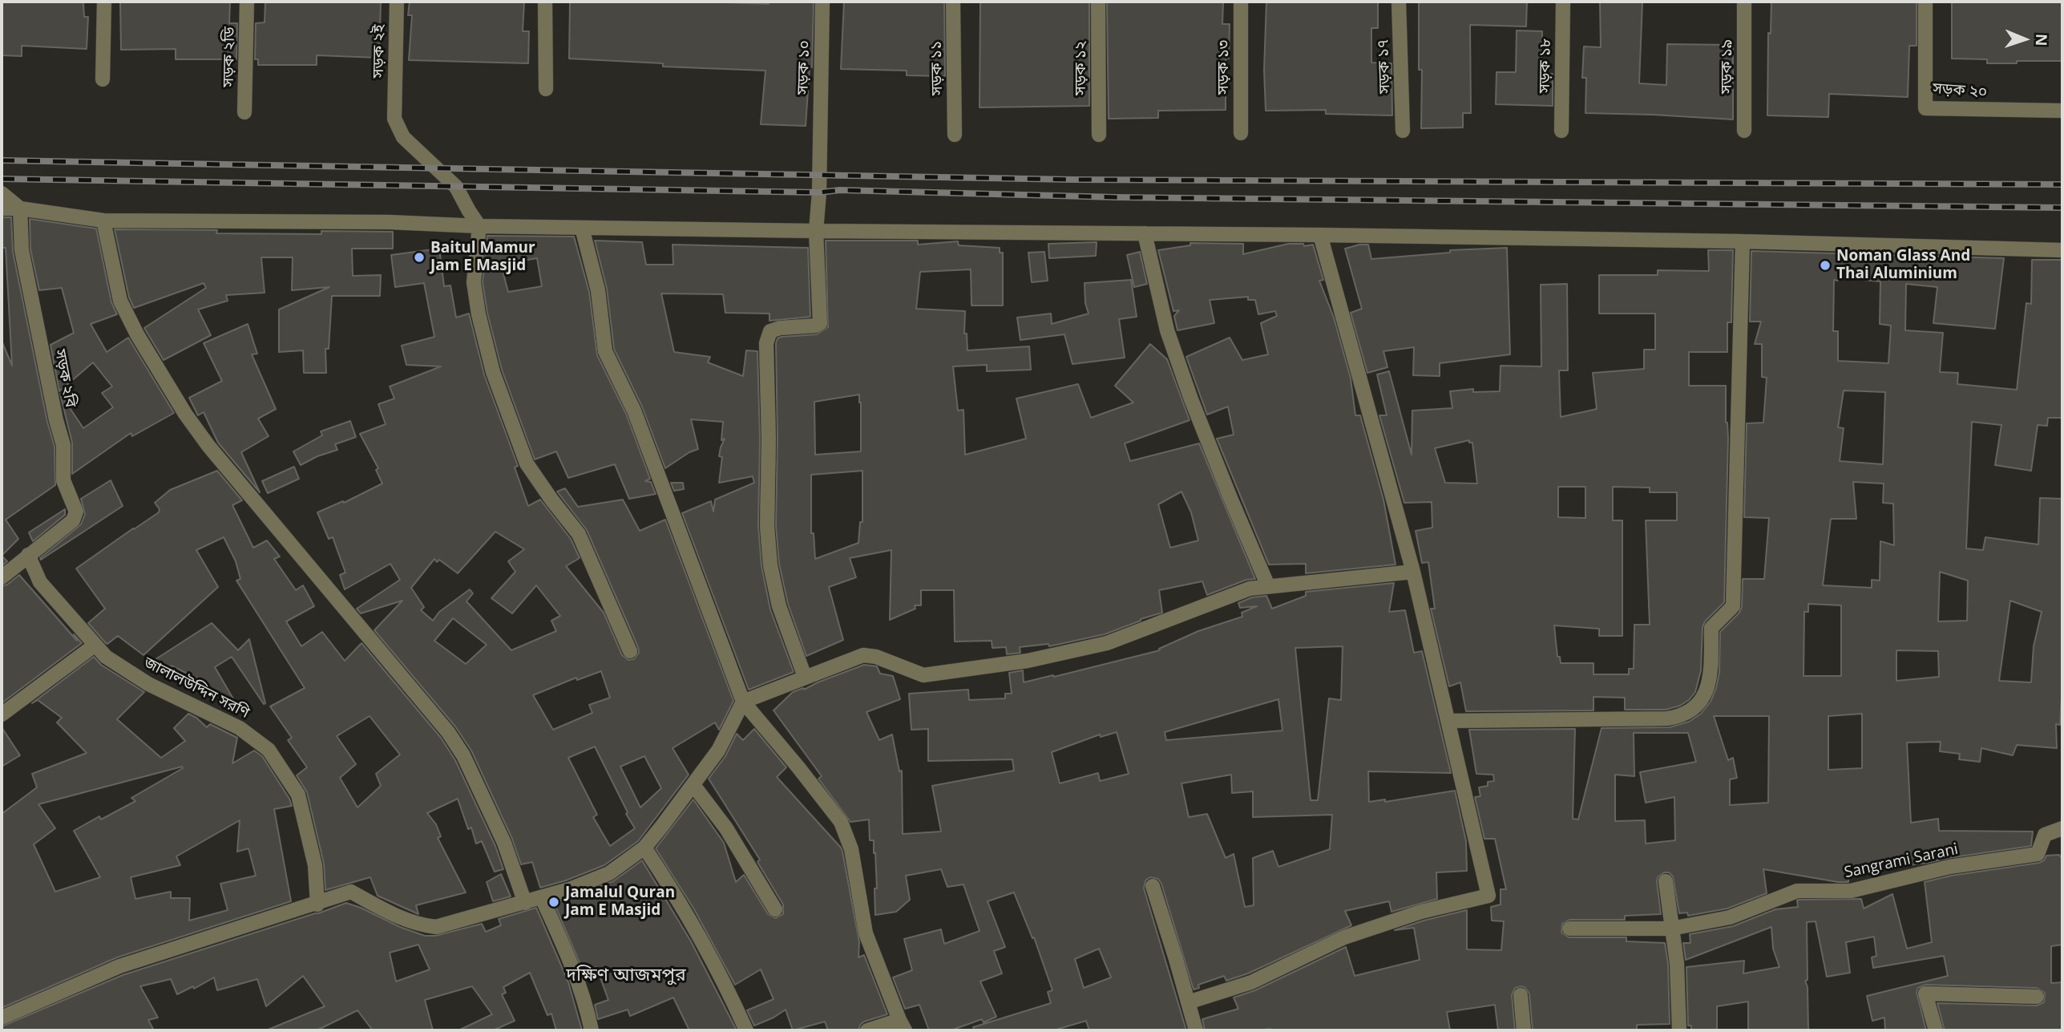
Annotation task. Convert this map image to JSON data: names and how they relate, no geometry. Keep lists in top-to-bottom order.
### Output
{
  "streets": {
    "street": [
      "সড়ক ২ই",
      "সড়ক ২ডি",
      "সড়ক ১৮",
      "সড়ক ১৭",
      "সড়ক ১৯",
      "সড়ক ১০",
      "সড়ক ১৩",
      "সড়ক ১১",
      "সড়ক ১২",
      "সড়ক ২০",
      "সড়ক ২বি",
      "জালালউদ্দিন সরণি",
      "Sangrami Sarani"
    ]
  },
  "crossings": [
    ["সড়ক ২বি", "জালালউদ্দিন সরণি"]
  ],
  "districts": ["দক্ষিণ আজমপুর"],
  "places": ["Baitul Mamur Jam E Masjid", "Noman Glass And Thai Aluminium", "Jamalul Quran Jam E Masjid"],
  "north": "right"
}
